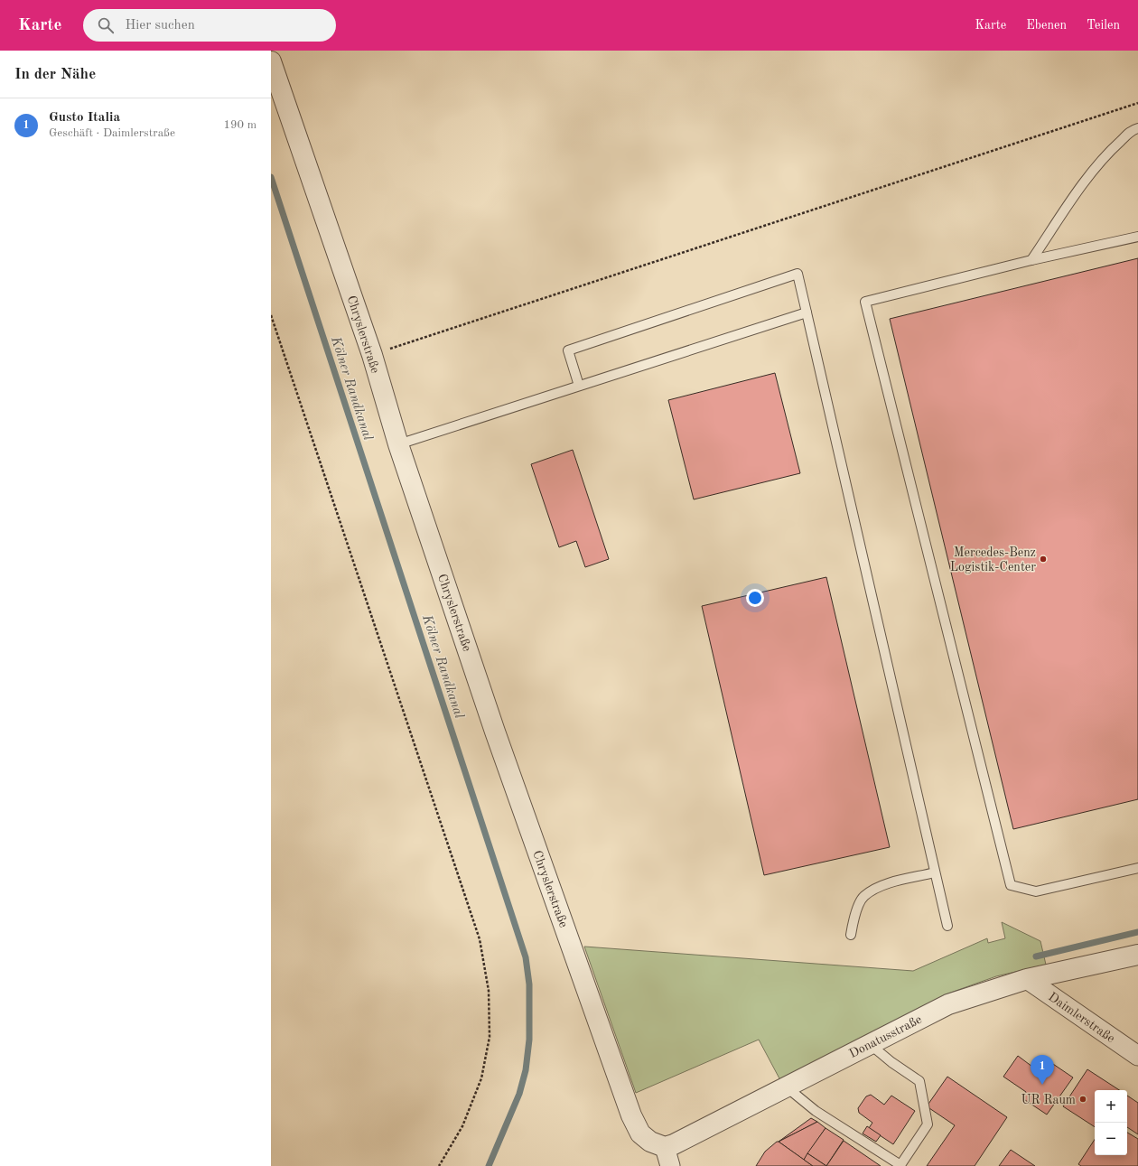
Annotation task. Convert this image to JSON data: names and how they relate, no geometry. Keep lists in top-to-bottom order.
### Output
{
  "streets": {
    "street": ["Chryslerstraße", "Daimlerstraße", "Donatusstraße"]
  },
  "crossings": [
    ["Chryslerstraße", "Donatusstraße"],
    ["Daimlerstraße", "Donatusstraße"]
  ],
  "water": ["Kölner Randkanal"],
  "places": ["Mercedes-Benz Logistik-Center", "UR Raum"],
  "page": {
    "header": "Karte",
    "search": "Hier suchen",
    "nav": ["Karte", "Ebenen", "Teilen"],
    "heading": "In der Nähe",
    "list": [
      {
        "mark": "1",
        "name": "Gusto Italia",
        "note": "Geschäft · Daimlerstraße",
        "value": "190 m"
      }
    ],
    "pins": "1",
    "map_buttons": ["+", "−"]
  }
}
